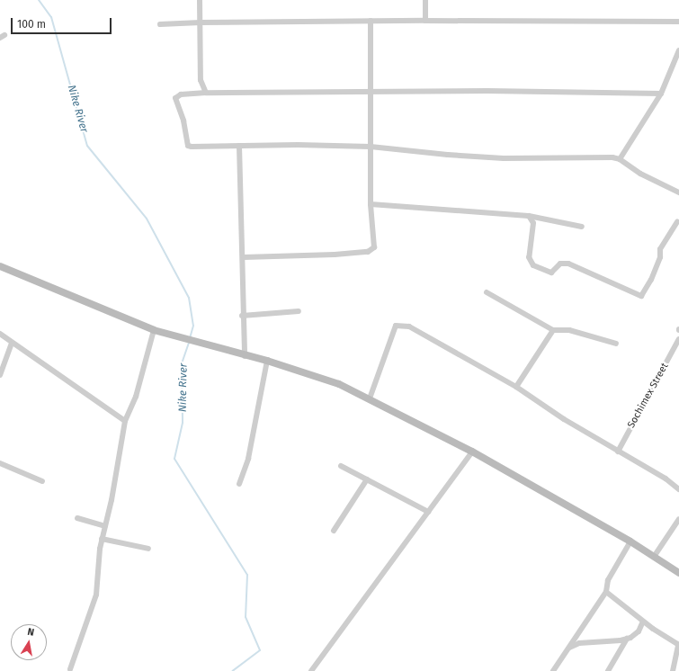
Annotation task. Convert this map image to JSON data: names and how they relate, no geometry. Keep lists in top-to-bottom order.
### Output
{
  "streets": {
    "street": ["Sochimex Street"]
  },
  "water": ["Nike River"],
  "scale_bar": "100 m",
  "north": "top"
}
